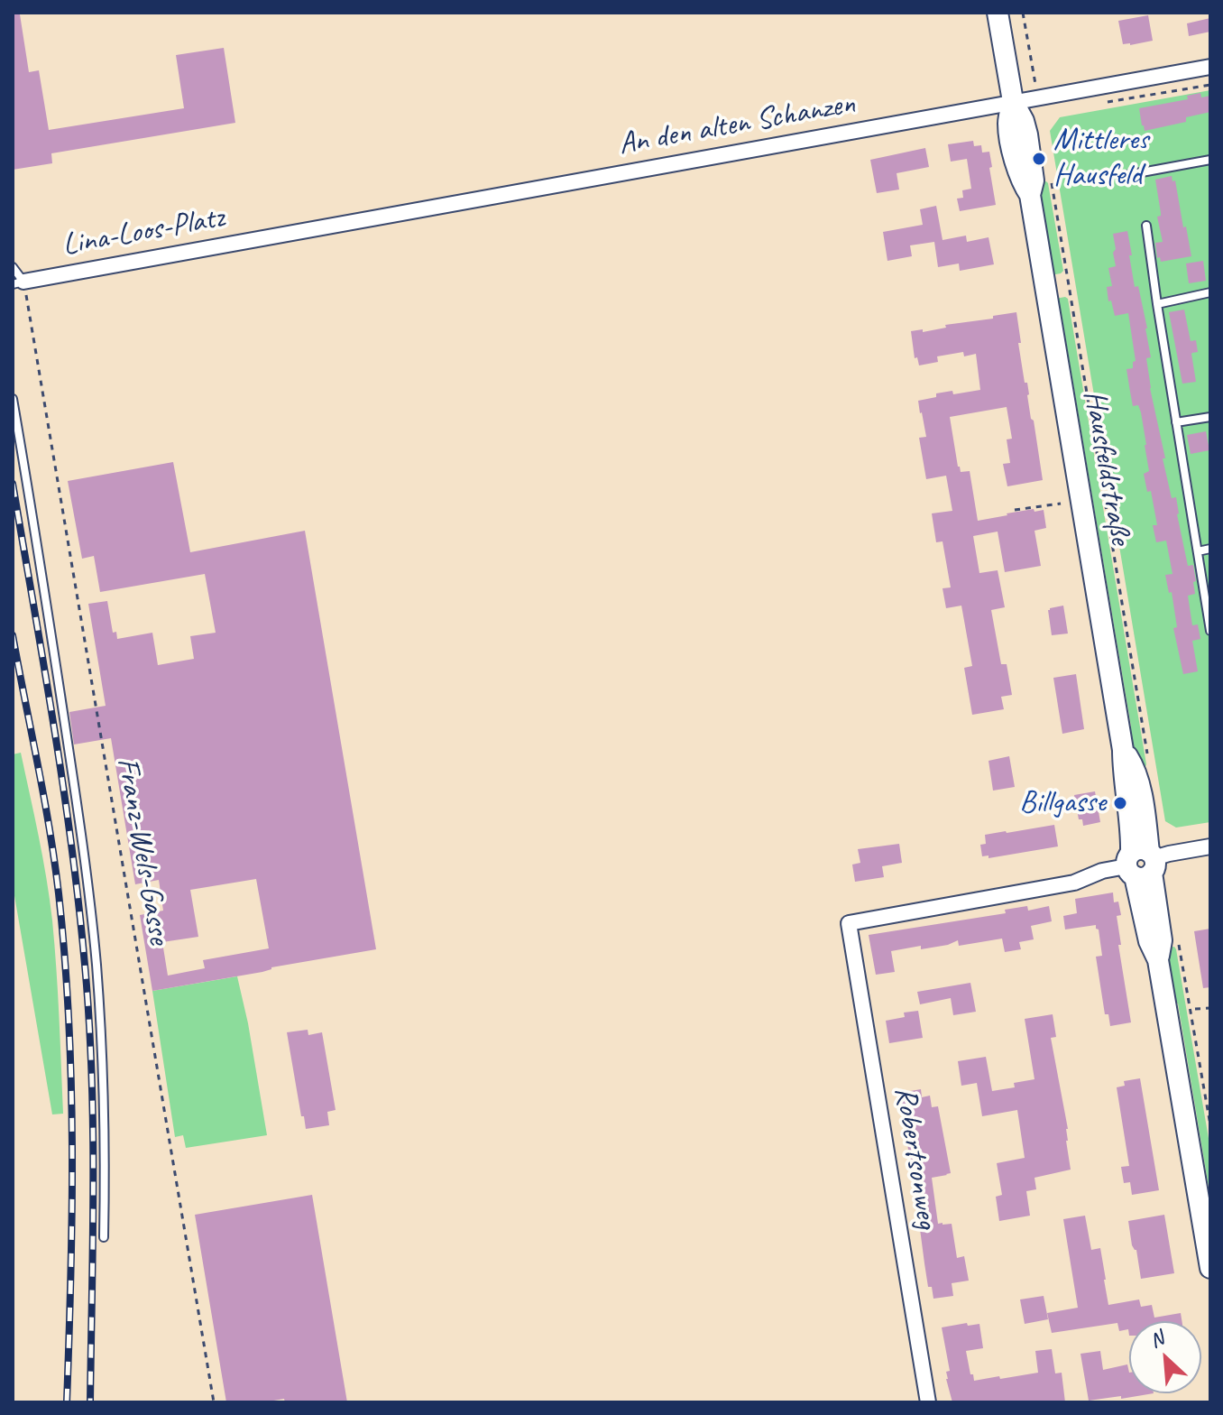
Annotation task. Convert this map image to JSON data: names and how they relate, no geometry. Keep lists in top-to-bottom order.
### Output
{
  "streets": {
    "street": [
      "An den alten Schanzen",
      "Lina-Loos-Platz",
      "Hausfeldstraße",
      "Robertsonweg"
    ],
    "path": ["Franz-Wels-Gasse"]
  },
  "crossings": [
    ["An den alten Schanzen", "Lina-Loos-Platz"],
    ["An den alten Schanzen", "Hausfeldstraße"],
    ["Hausfeldstraße", "Robertsonweg"]
  ],
  "places": ["Mittleres Hausfeld", "Billgasse"],
  "north": "top left"
}
